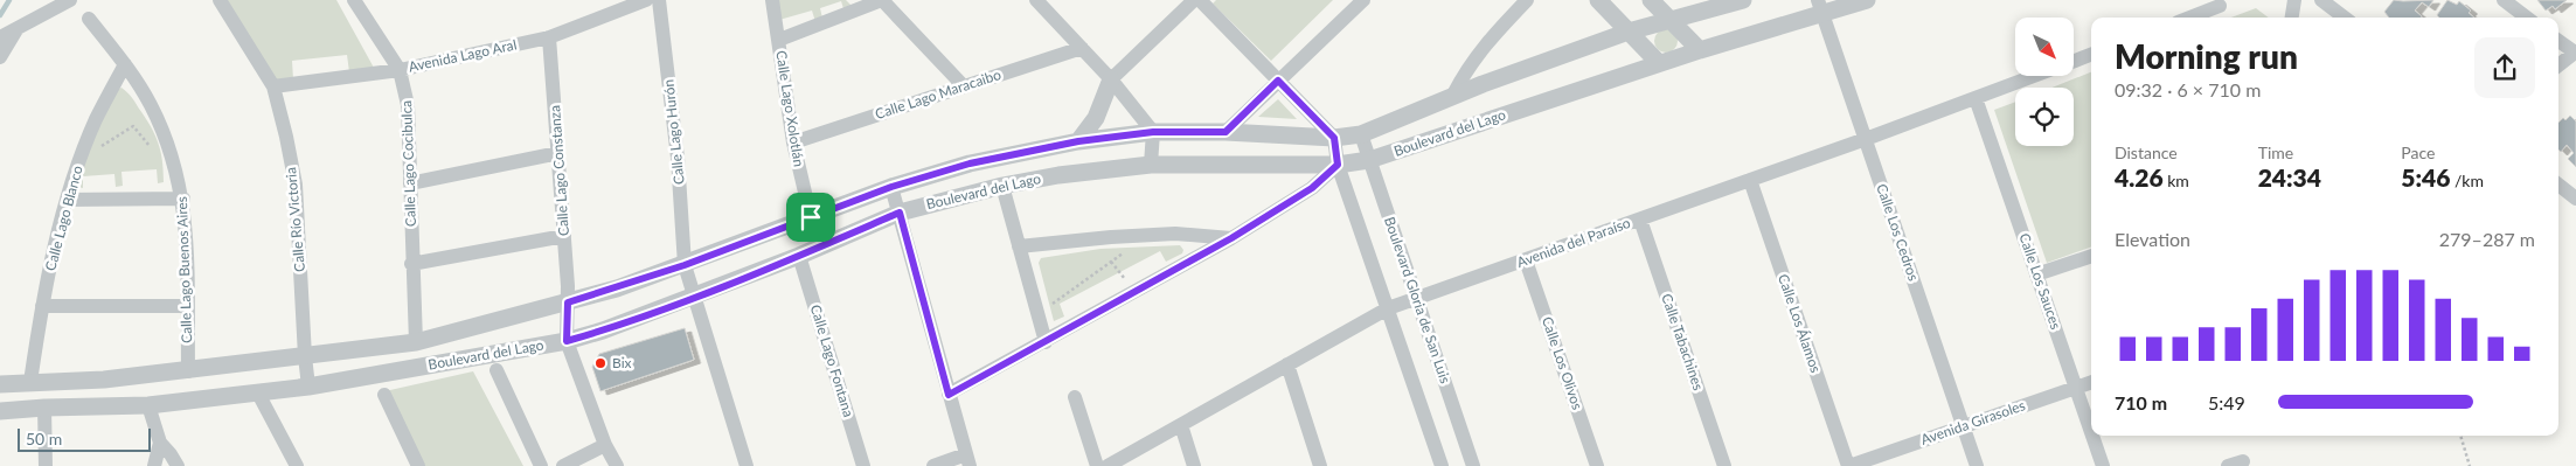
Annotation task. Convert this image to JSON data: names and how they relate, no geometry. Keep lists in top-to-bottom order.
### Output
{
  "streets": {
    "street": [
      "Avenida Lago Aral",
      "Calle Lago Maracaibo",
      "Calle Lago Xolotlán",
      "Calle Lago Hurón",
      "Boulevard del Lago",
      "Calle Lago Cocibulca",
      "Calle Lago Constanza",
      "Calle Lago Blanco",
      "Calle Río Victoria",
      "Calle Los Cedros",
      "Avenida del Paraíso",
      "Calle Lago Buenos Aires",
      "Calle Los Sauces",
      "Boulevard Gloria de San Luis",
      "Calle Los Álamos",
      "Calle Tabachines",
      "Calle Lago Fontana",
      "Calle Los Olivos",
      "Avenida Girasoles"
    ]
  },
  "crossings": [
    ["Avenida Lago Aral", "Calle Lago Cocibulca"],
    ["Avenida Lago Aral", "Calle Lago Constanza"],
    ["Avenida Lago Aral", "Calle Río Victoria"],
    ["Calle Lago Maracaibo", "Calle Lago Xolotlán"],
    ["Calle Lago Xolotlán", "Boulevard del Lago"],
    ["Calle Lago Hurón", "Boulevard del Lago"],
    ["Boulevard del Lago", "Calle Lago Cocibulca"],
    ["Boulevard del Lago", "Calle Lago Constanza"],
    ["Boulevard del Lago", "Calle Lago Blanco"],
    ["Boulevard del Lago", "Calle Río Victoria"],
    ["Boulevard del Lago", "Calle Los Cedros"],
    ["Boulevard del Lago", "Calle Lago Buenos Aires"],
    ["Boulevard del Lago", "Boulevard Gloria de San Luis"],
    ["Boulevard del Lago", "Calle Lago Fontana"],
    ["Calle Lago Blanco", "Calle Lago Buenos Aires"],
    ["Calle Los Cedros", "Avenida del Paraíso"],
    ["Calle Los Cedros", "Avenida Girasoles"],
    ["Avenida del Paraíso", "Calle Los Sauces"],
    ["Avenida del Paraíso", "Boulevard Gloria de San Luis"],
    ["Avenida del Paraíso", "Calle Los Álamos"],
    ["Avenida del Paraíso", "Calle Tabachines"],
    ["Avenida del Paraíso", "Calle Los Olivos"],
    ["Calle Los Sauces", "Avenida Girasoles"],
    ["Calle Los Álamos", "Avenida Girasoles"]
  ],
  "places": ["Bix"],
  "scale_bar": "50 m",
  "north": "bottom right",
  "page": {
    "heading": ["Morning run", "09:32 · 6 × 710 m"],
    "stats": [
      ["Distance", "4.26 km"],
      ["Time", "24:34"],
      ["Pace", "5:46 /km"]
    ],
    "chart": ["Elevation", "279–287 m"],
    "list": [
      {
        "name": "710 m",
        "note": "5:49"
      }
    ],
    "scale": "50 m"
  }
}
